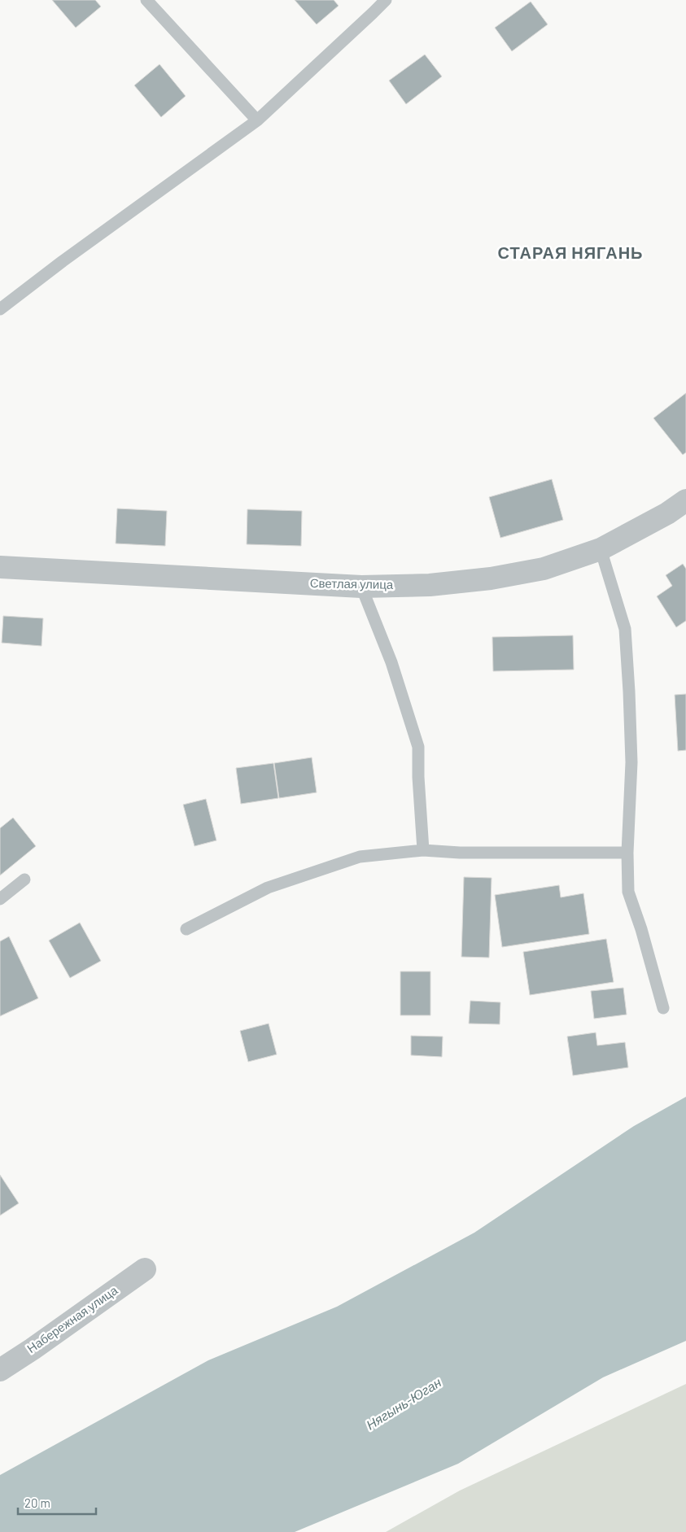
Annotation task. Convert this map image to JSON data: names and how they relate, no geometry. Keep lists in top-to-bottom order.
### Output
{
  "streets": {
    "street": ["Светлая улица", "Набережная улица"]
  },
  "districts": ["СТАРАЯ НЯГАНЬ"],
  "water": ["Нягынь-Юган"],
  "scale_bar": "20 m"
}
